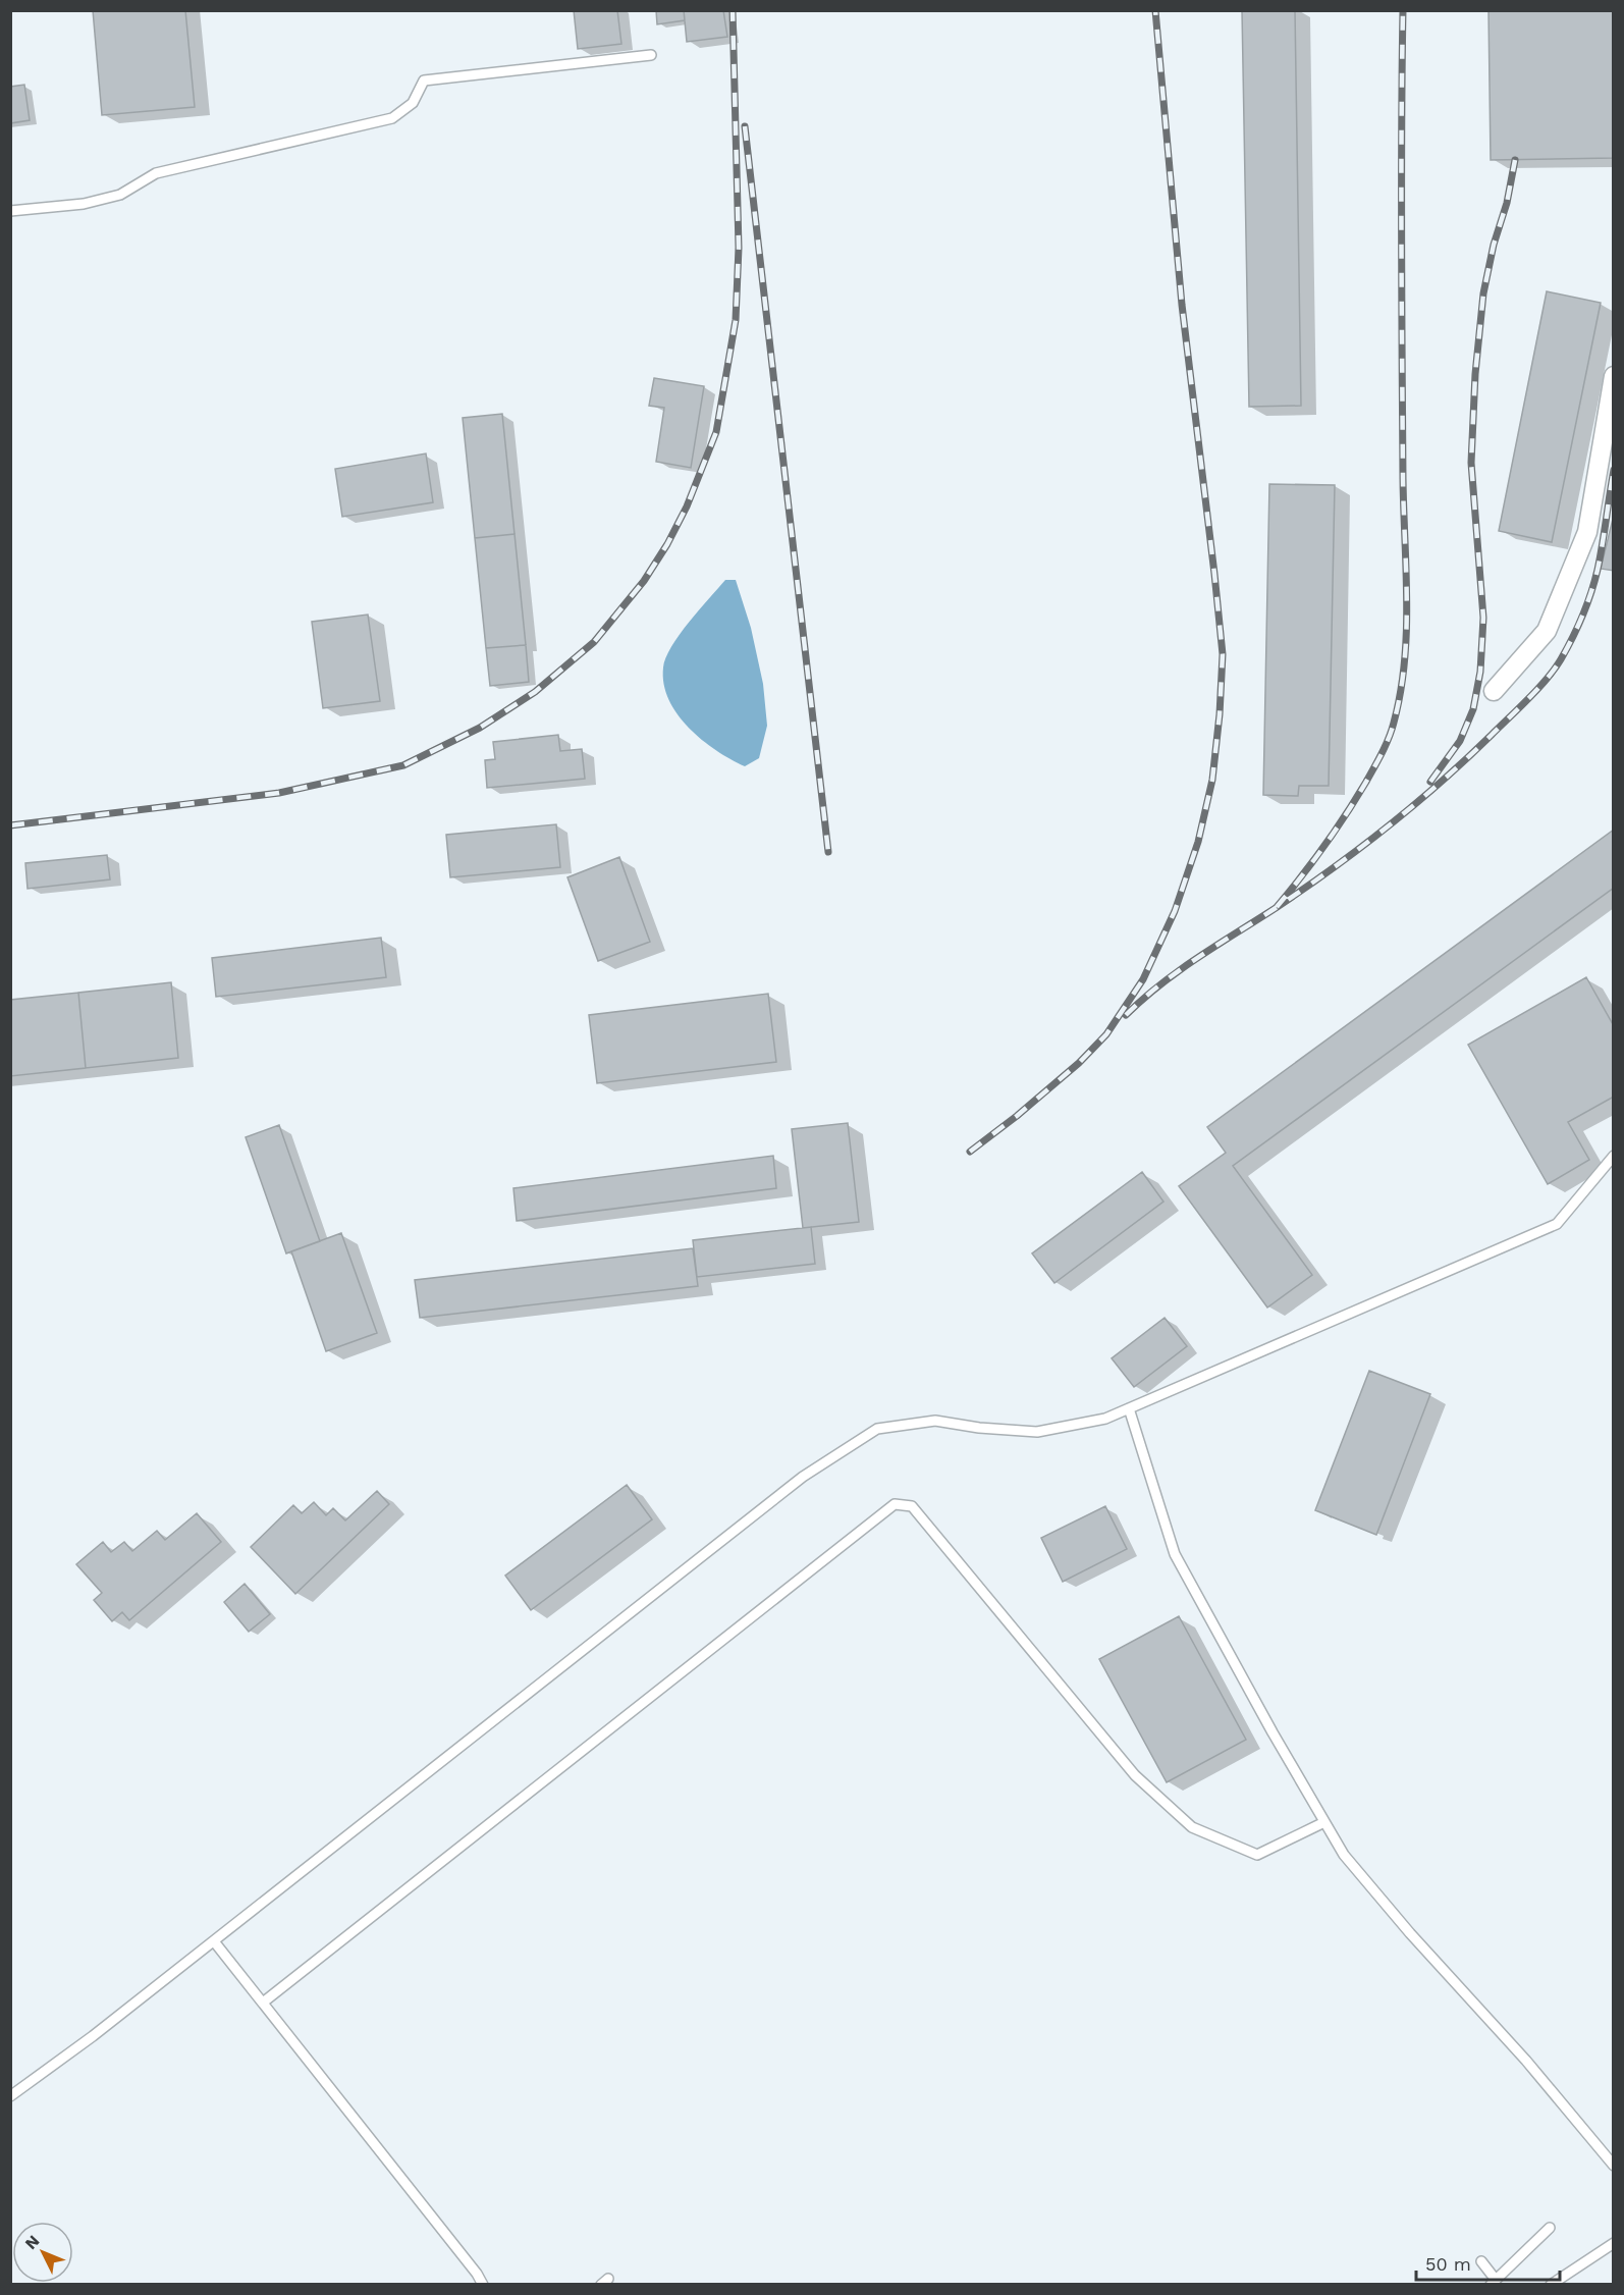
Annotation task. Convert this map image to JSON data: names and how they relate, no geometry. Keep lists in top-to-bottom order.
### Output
{
  "scale_bar": "50 m",
  "north": "top left"
}
